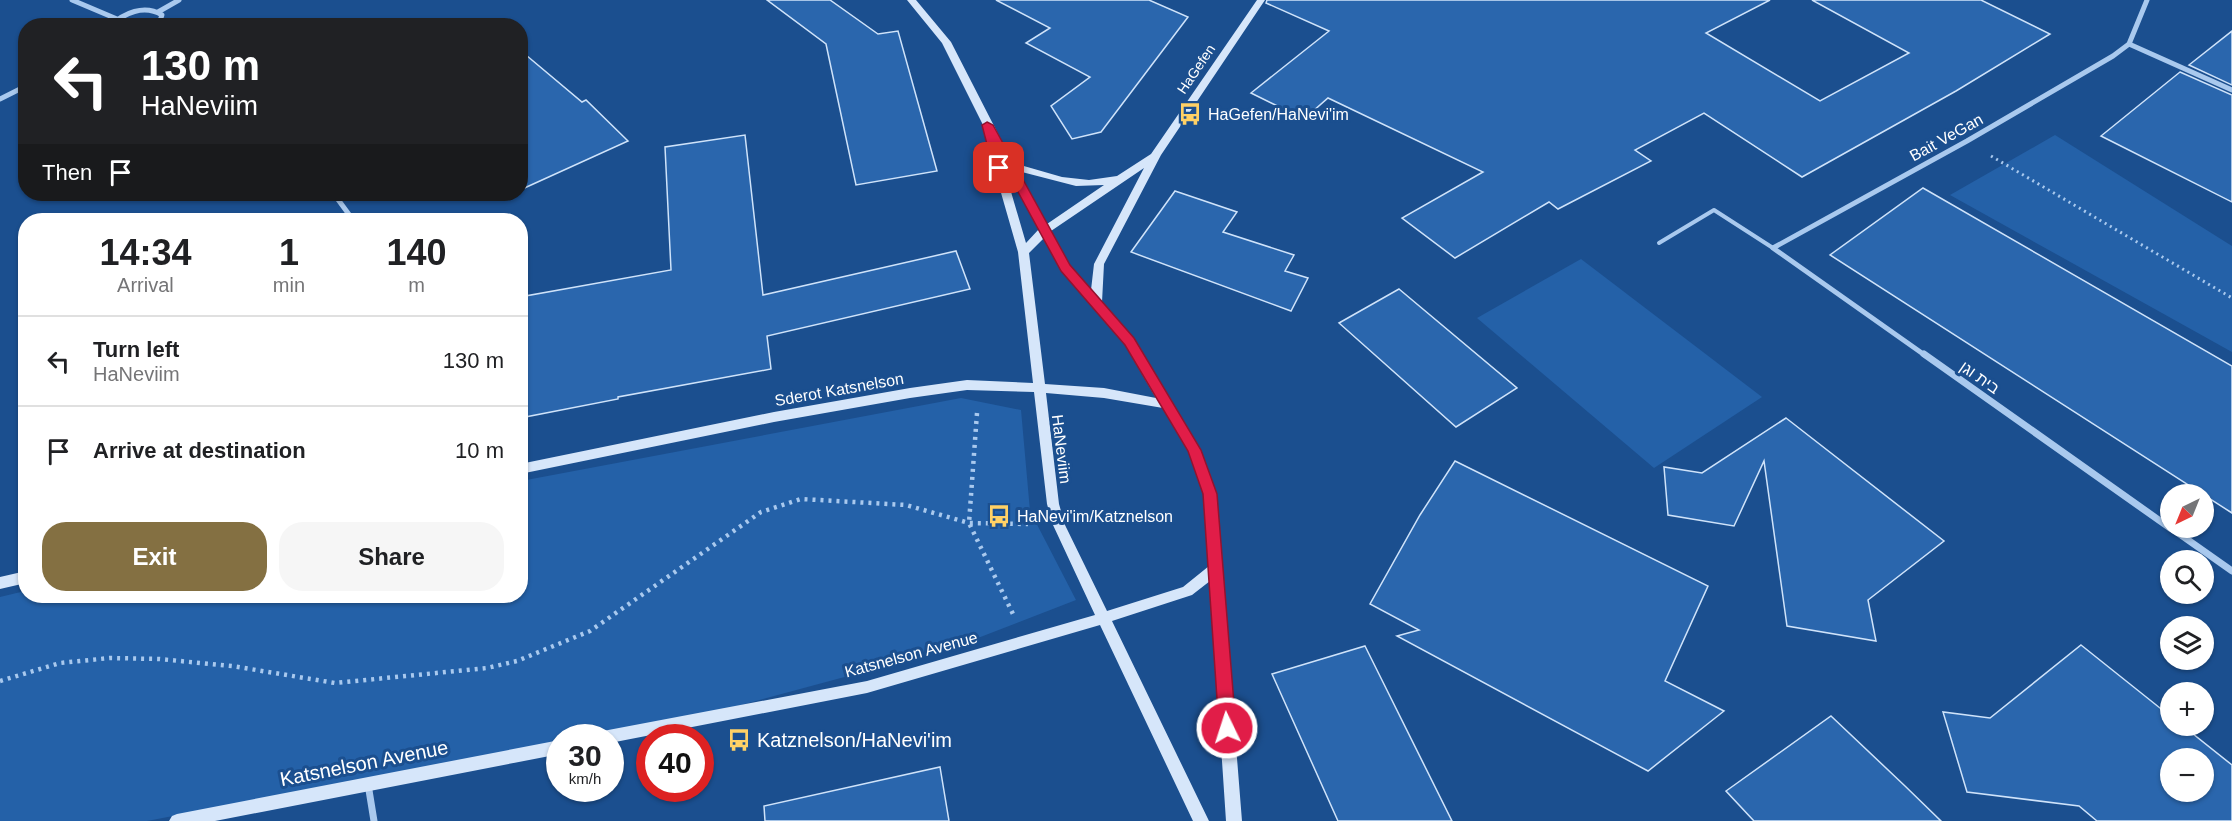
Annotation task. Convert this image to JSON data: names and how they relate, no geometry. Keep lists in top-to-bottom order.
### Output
{
  "streets": {
    "street": [
      "HaGefen",
      "Bait VeGan",
      "בית וגן",
      "Sderot Katsnelson",
      "HaNeviim",
      "Katsnelson Avenue"
    ]
  },
  "crossings": [
    ["HaGefen", "HaNeviim"],
    ["Bait VeGan", "בית וגן"],
    ["Sderot Katsnelson", "HaNeviim"],
    ["HaNeviim", "Katsnelson Avenue"]
  ],
  "places": {
    "bus stop": ["HaGefen/HaNevi'im", "HaNevi'im/Katznelson", "Katznelson/HaNevi'im"]
  },
  "north": "bottom left",
  "page": {
    "turn": ["130 m", "HaNeviim"],
    "then": "Then",
    "eta": [
      "14:34",
      "Arrival",
      "1",
      "min",
      "140",
      "m"
    ],
    "list": [
      {
        "name": "Turn left",
        "note": "HaNeviim",
        "value": "130 m"
      },
      {
        "name": "Arrive at destination",
        "value": "10 m"
      }
    ],
    "map_buttons": ["+", "−"],
    "buttons": ["Exit", "Share"],
    "speed": "30 km/h",
    "limit": "40"
  }
}
